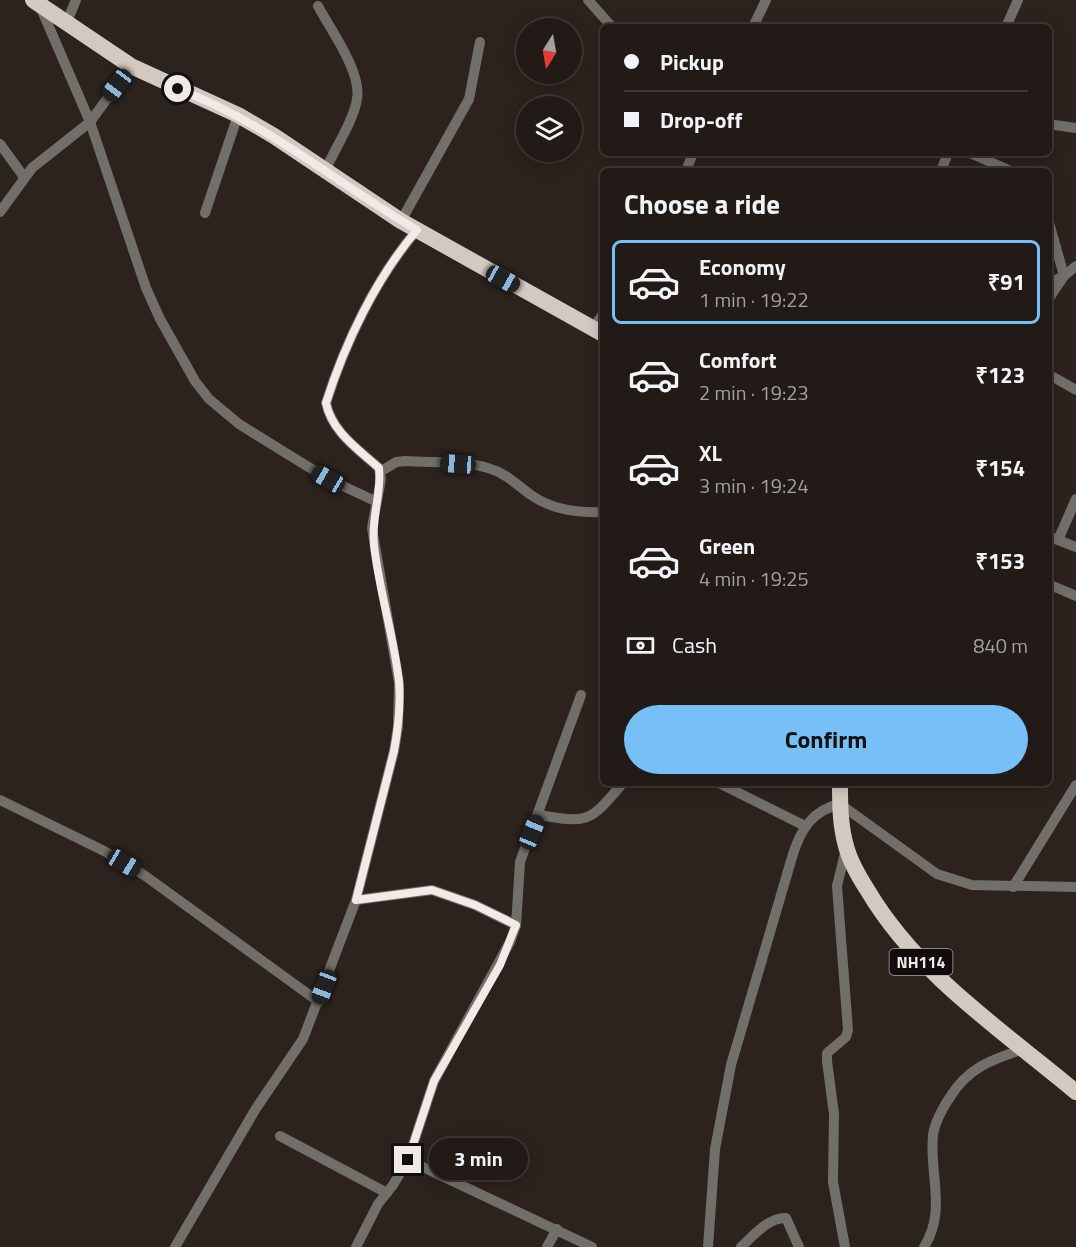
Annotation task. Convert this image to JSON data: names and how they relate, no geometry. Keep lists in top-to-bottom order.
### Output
{
  "streets": {
    "highway": ["NH114"]
  },
  "north": "bottom",
  "page": {
    "banner": ["Pickup", "Drop-off"],
    "heading": "Choose a ride",
    "list": [
      {
        "name": "Economy",
        "note": "1 min · 19:22",
        "value": "₹91"
      },
      {
        "name": "Comfort",
        "note": "2 min · 19:23",
        "value": "₹123"
      },
      {
        "name": "XL",
        "note": "3 min · 19:24",
        "value": "₹154"
      },
      {
        "name": "Green",
        "note": "4 min · 19:25",
        "value": "₹153"
      }
    ],
    "pay": ["Cash", "840 m"],
    "buttons": "Confirm",
    "bubble": "3 min"
  }
}
